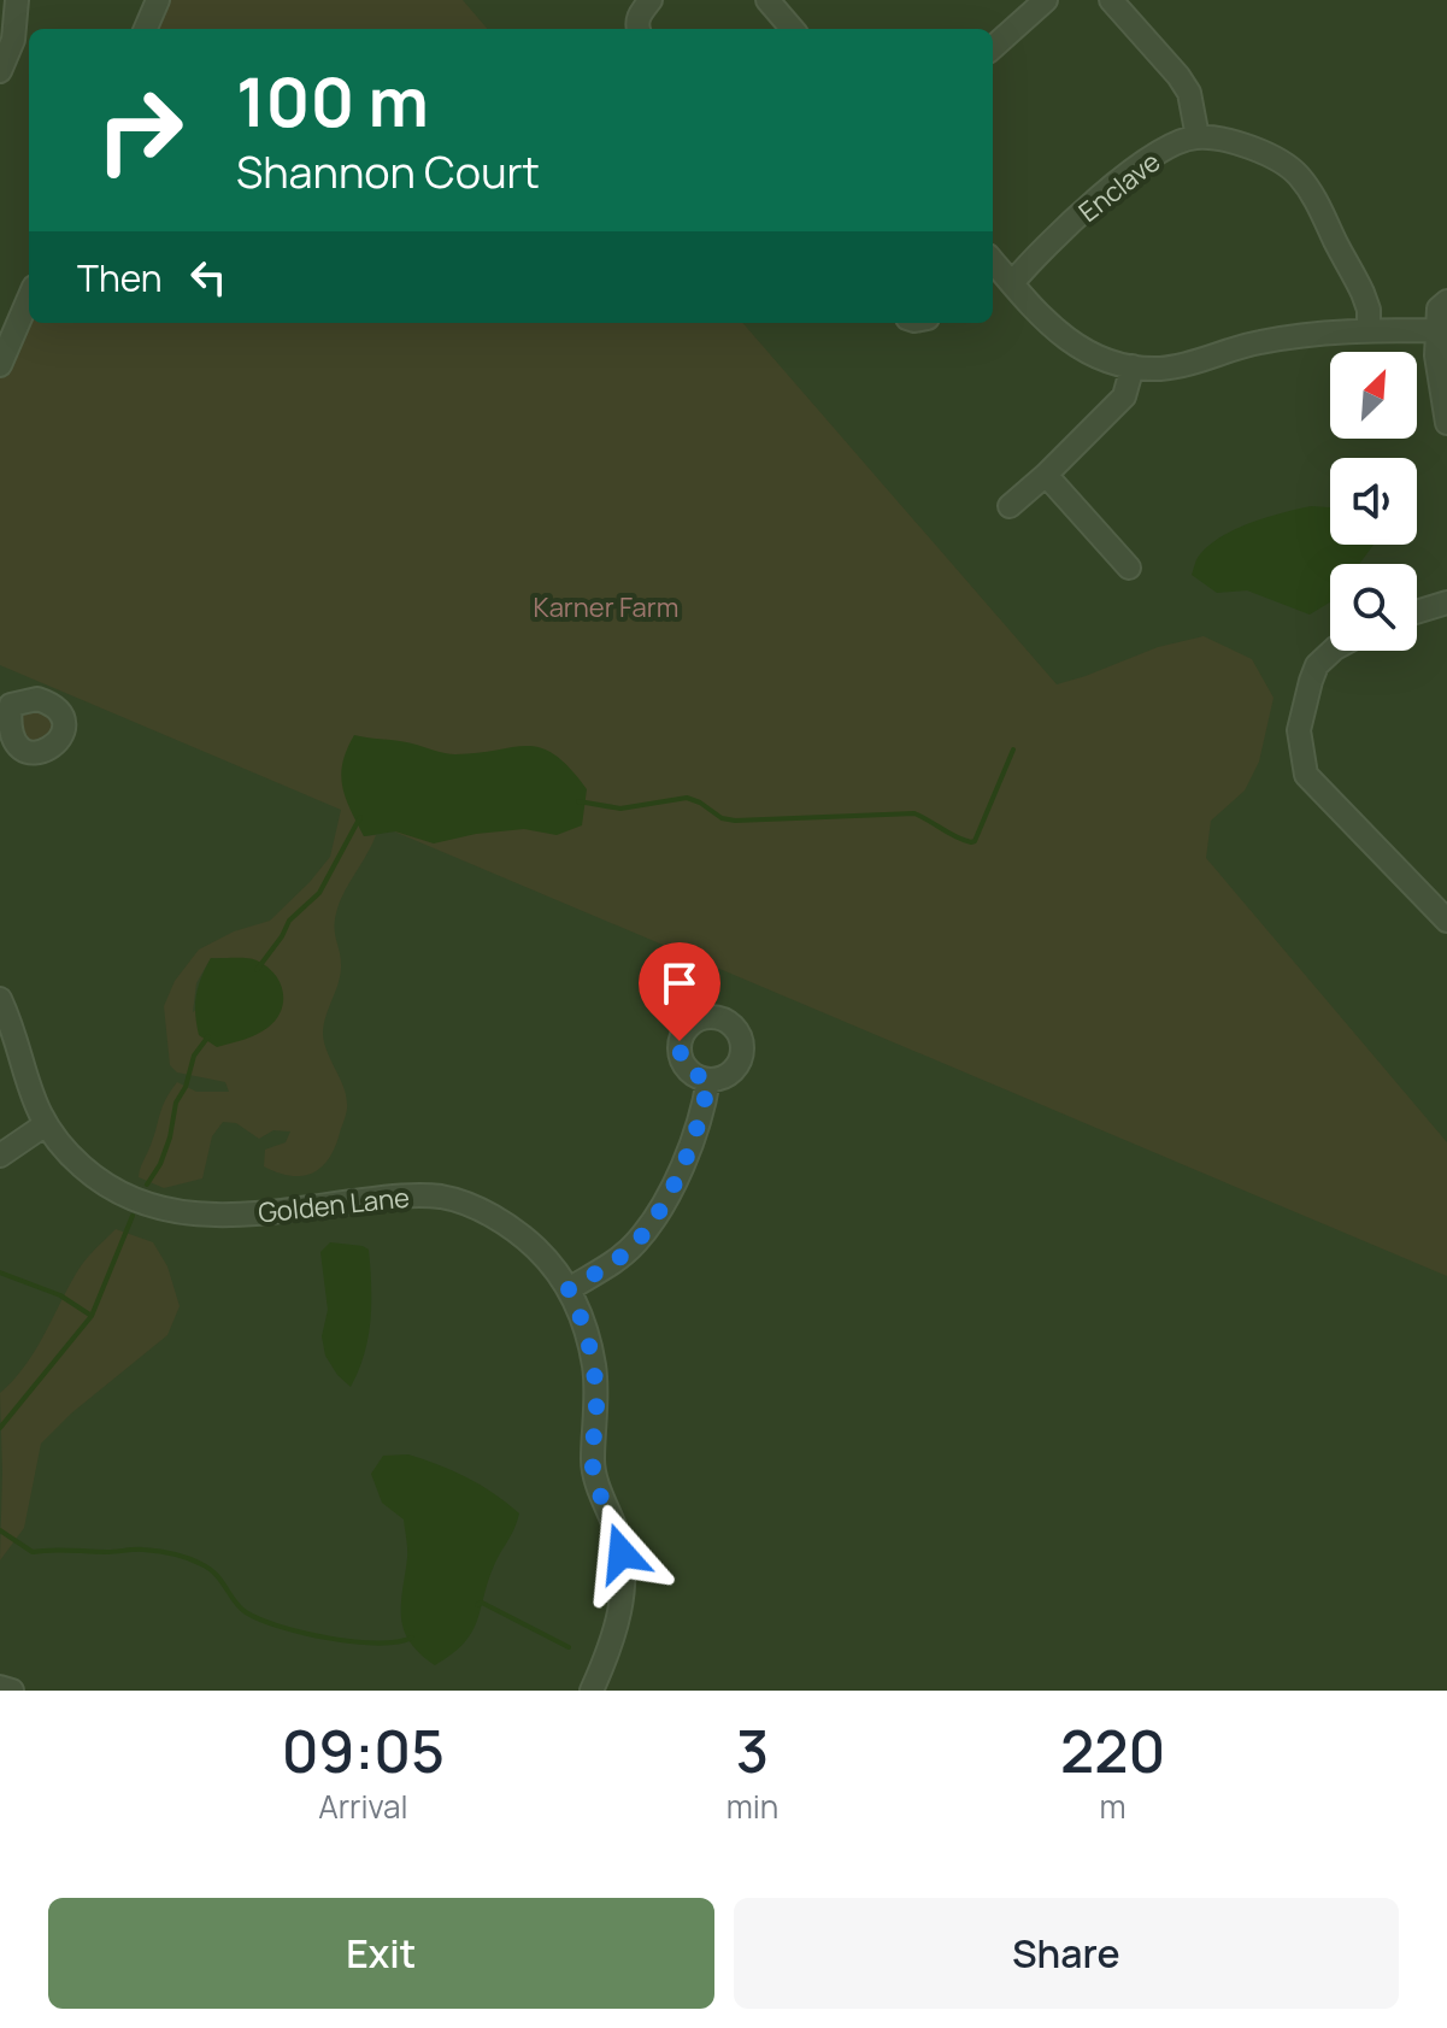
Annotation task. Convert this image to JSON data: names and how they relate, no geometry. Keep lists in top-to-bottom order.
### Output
{
  "streets": {
    "street": ["Enclave", "Golden Lane"]
  },
  "parks": ["Karner Farm"],
  "north": "top right",
  "page": {
    "turn": ["100 m", "Shannon Court"],
    "then": "Then",
    "eta": [
      "09:05",
      "Arrival",
      "3",
      "min",
      "220",
      "m"
    ],
    "buttons": ["Exit", "Share"]
  }
}
